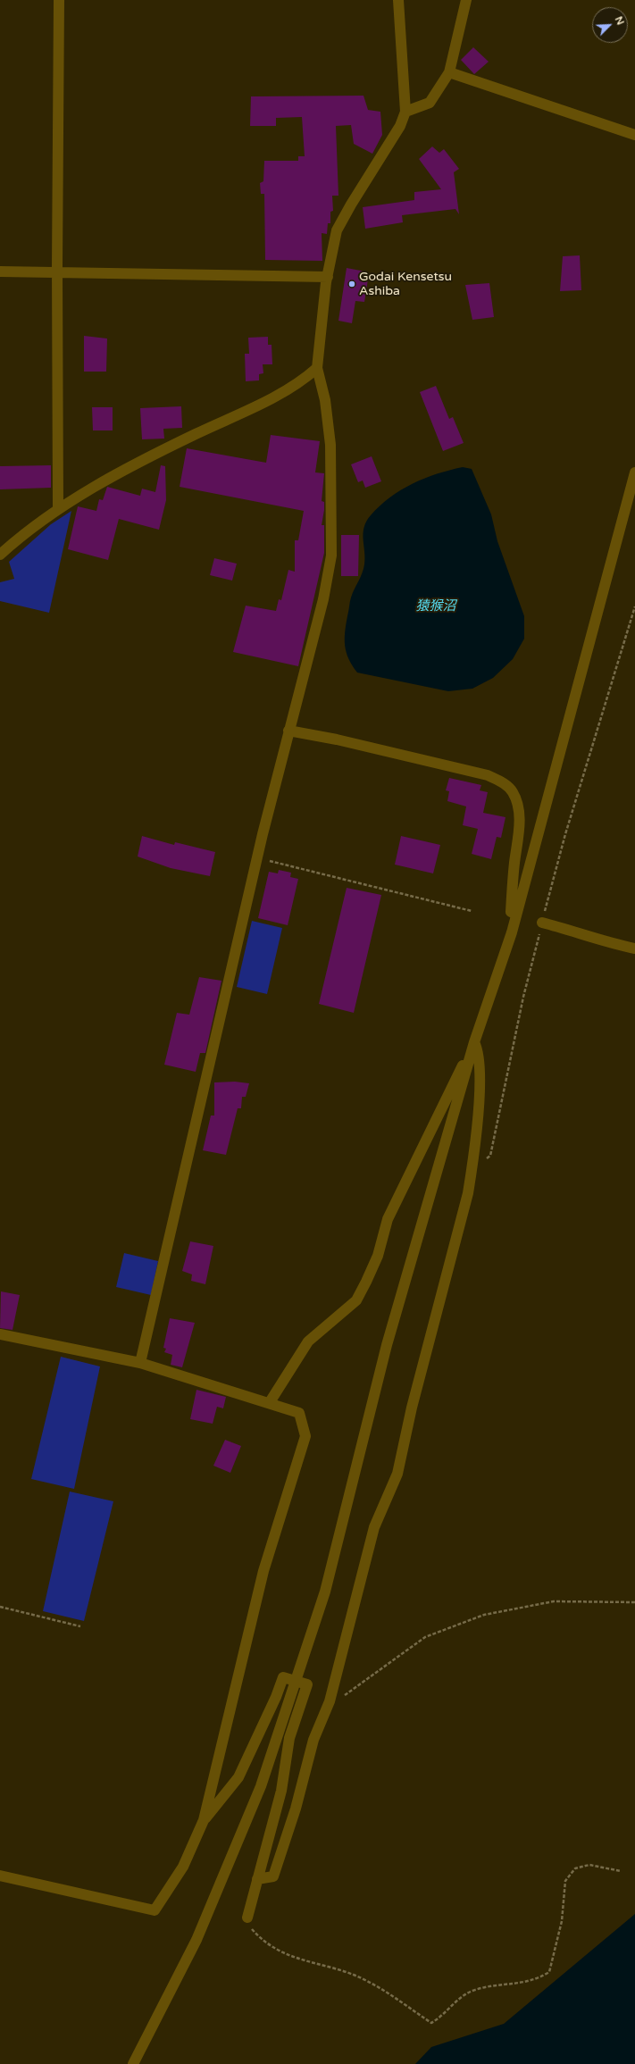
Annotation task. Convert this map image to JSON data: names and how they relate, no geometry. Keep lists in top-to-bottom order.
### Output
{
  "water": ["猿猴沼"],
  "places": ["Godai Kensetsu Ashiba"],
  "north": "top right"
}
